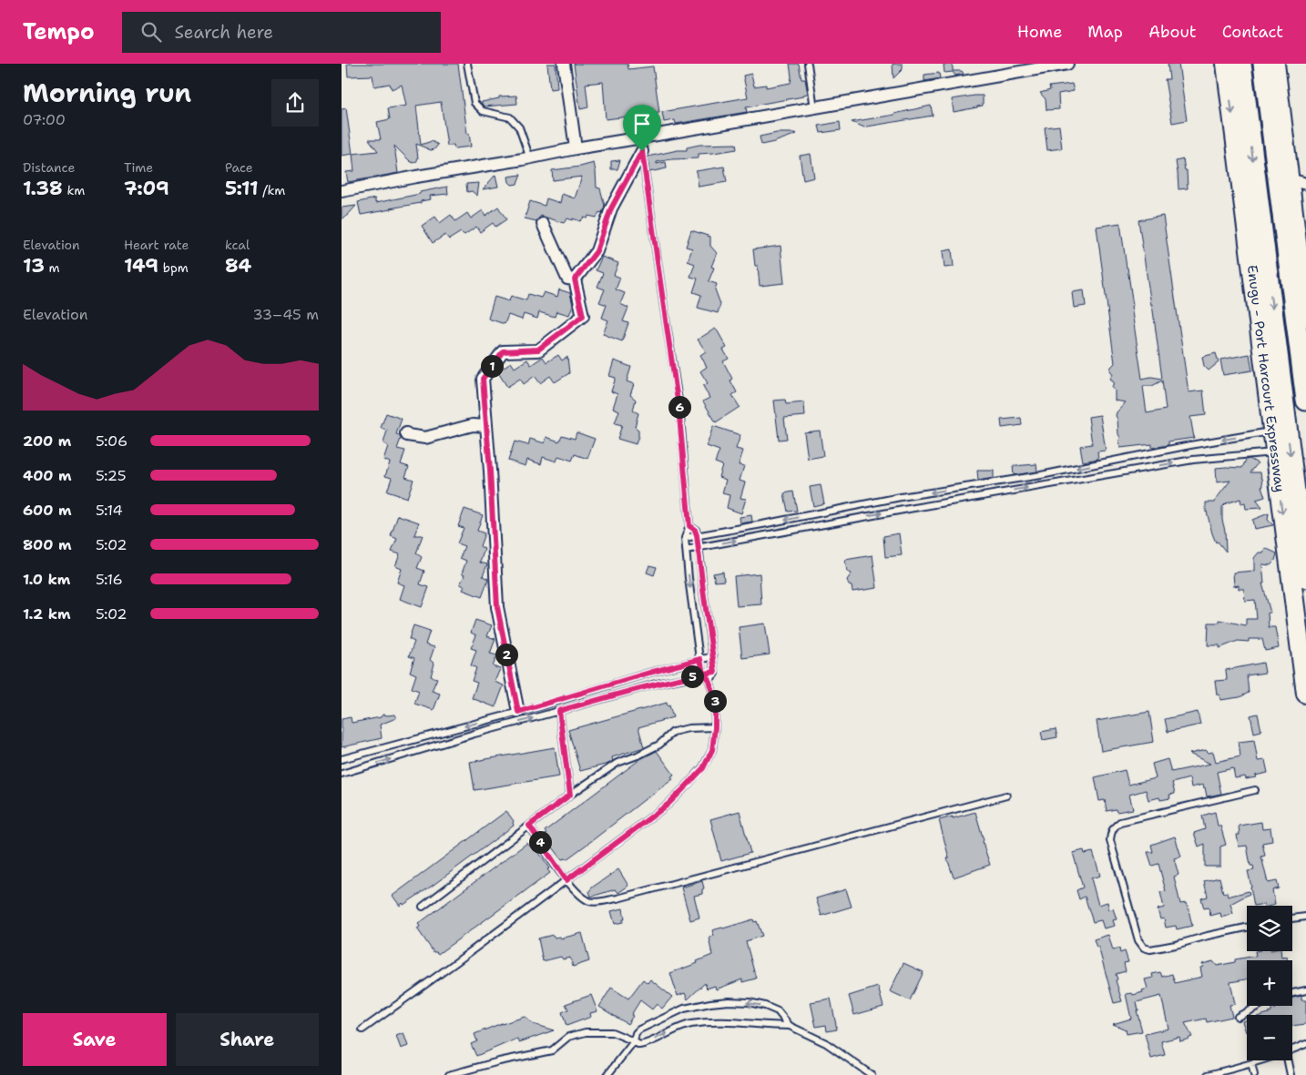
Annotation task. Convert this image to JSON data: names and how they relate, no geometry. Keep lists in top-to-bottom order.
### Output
{
  "streets": {
    "highway": ["Enugu - Port Harcourt Expressway"]
  },
  "one_way": ["Enugu - Port Harcourt Expressway"],
  "page": {
    "header": "Tempo",
    "search": "Search here",
    "nav": [
      "Home",
      "Map",
      "About",
      "Contact"
    ],
    "heading": ["Morning run", "07:00"],
    "stats": [
      ["Distance", "1.38 km"],
      ["Time", "7:09"],
      ["Pace", "5:11 /km"],
      ["Elevation", "13 m"],
      ["Heart rate", "149 bpm"],
      ["kcal", "84"]
    ],
    "chart": ["Elevation", "33–45 m"],
    "pins": [
      "1",
      "6",
      "2",
      "5",
      "3",
      "4"
    ],
    "list": [
      {
        "name": "200 m",
        "note": "5:06"
      },
      {
        "name": "400 m",
        "note": "5:25"
      },
      {
        "name": "600 m",
        "note": "5:14"
      },
      {
        "name": "800 m",
        "note": "5:02"
      },
      {
        "name": "1.0 km",
        "note": "5:16"
      },
      {
        "name": "1.2 km",
        "note": "5:02"
      }
    ],
    "map_buttons": ["+", "−"],
    "buttons": ["Save", "Share"]
  }
}
